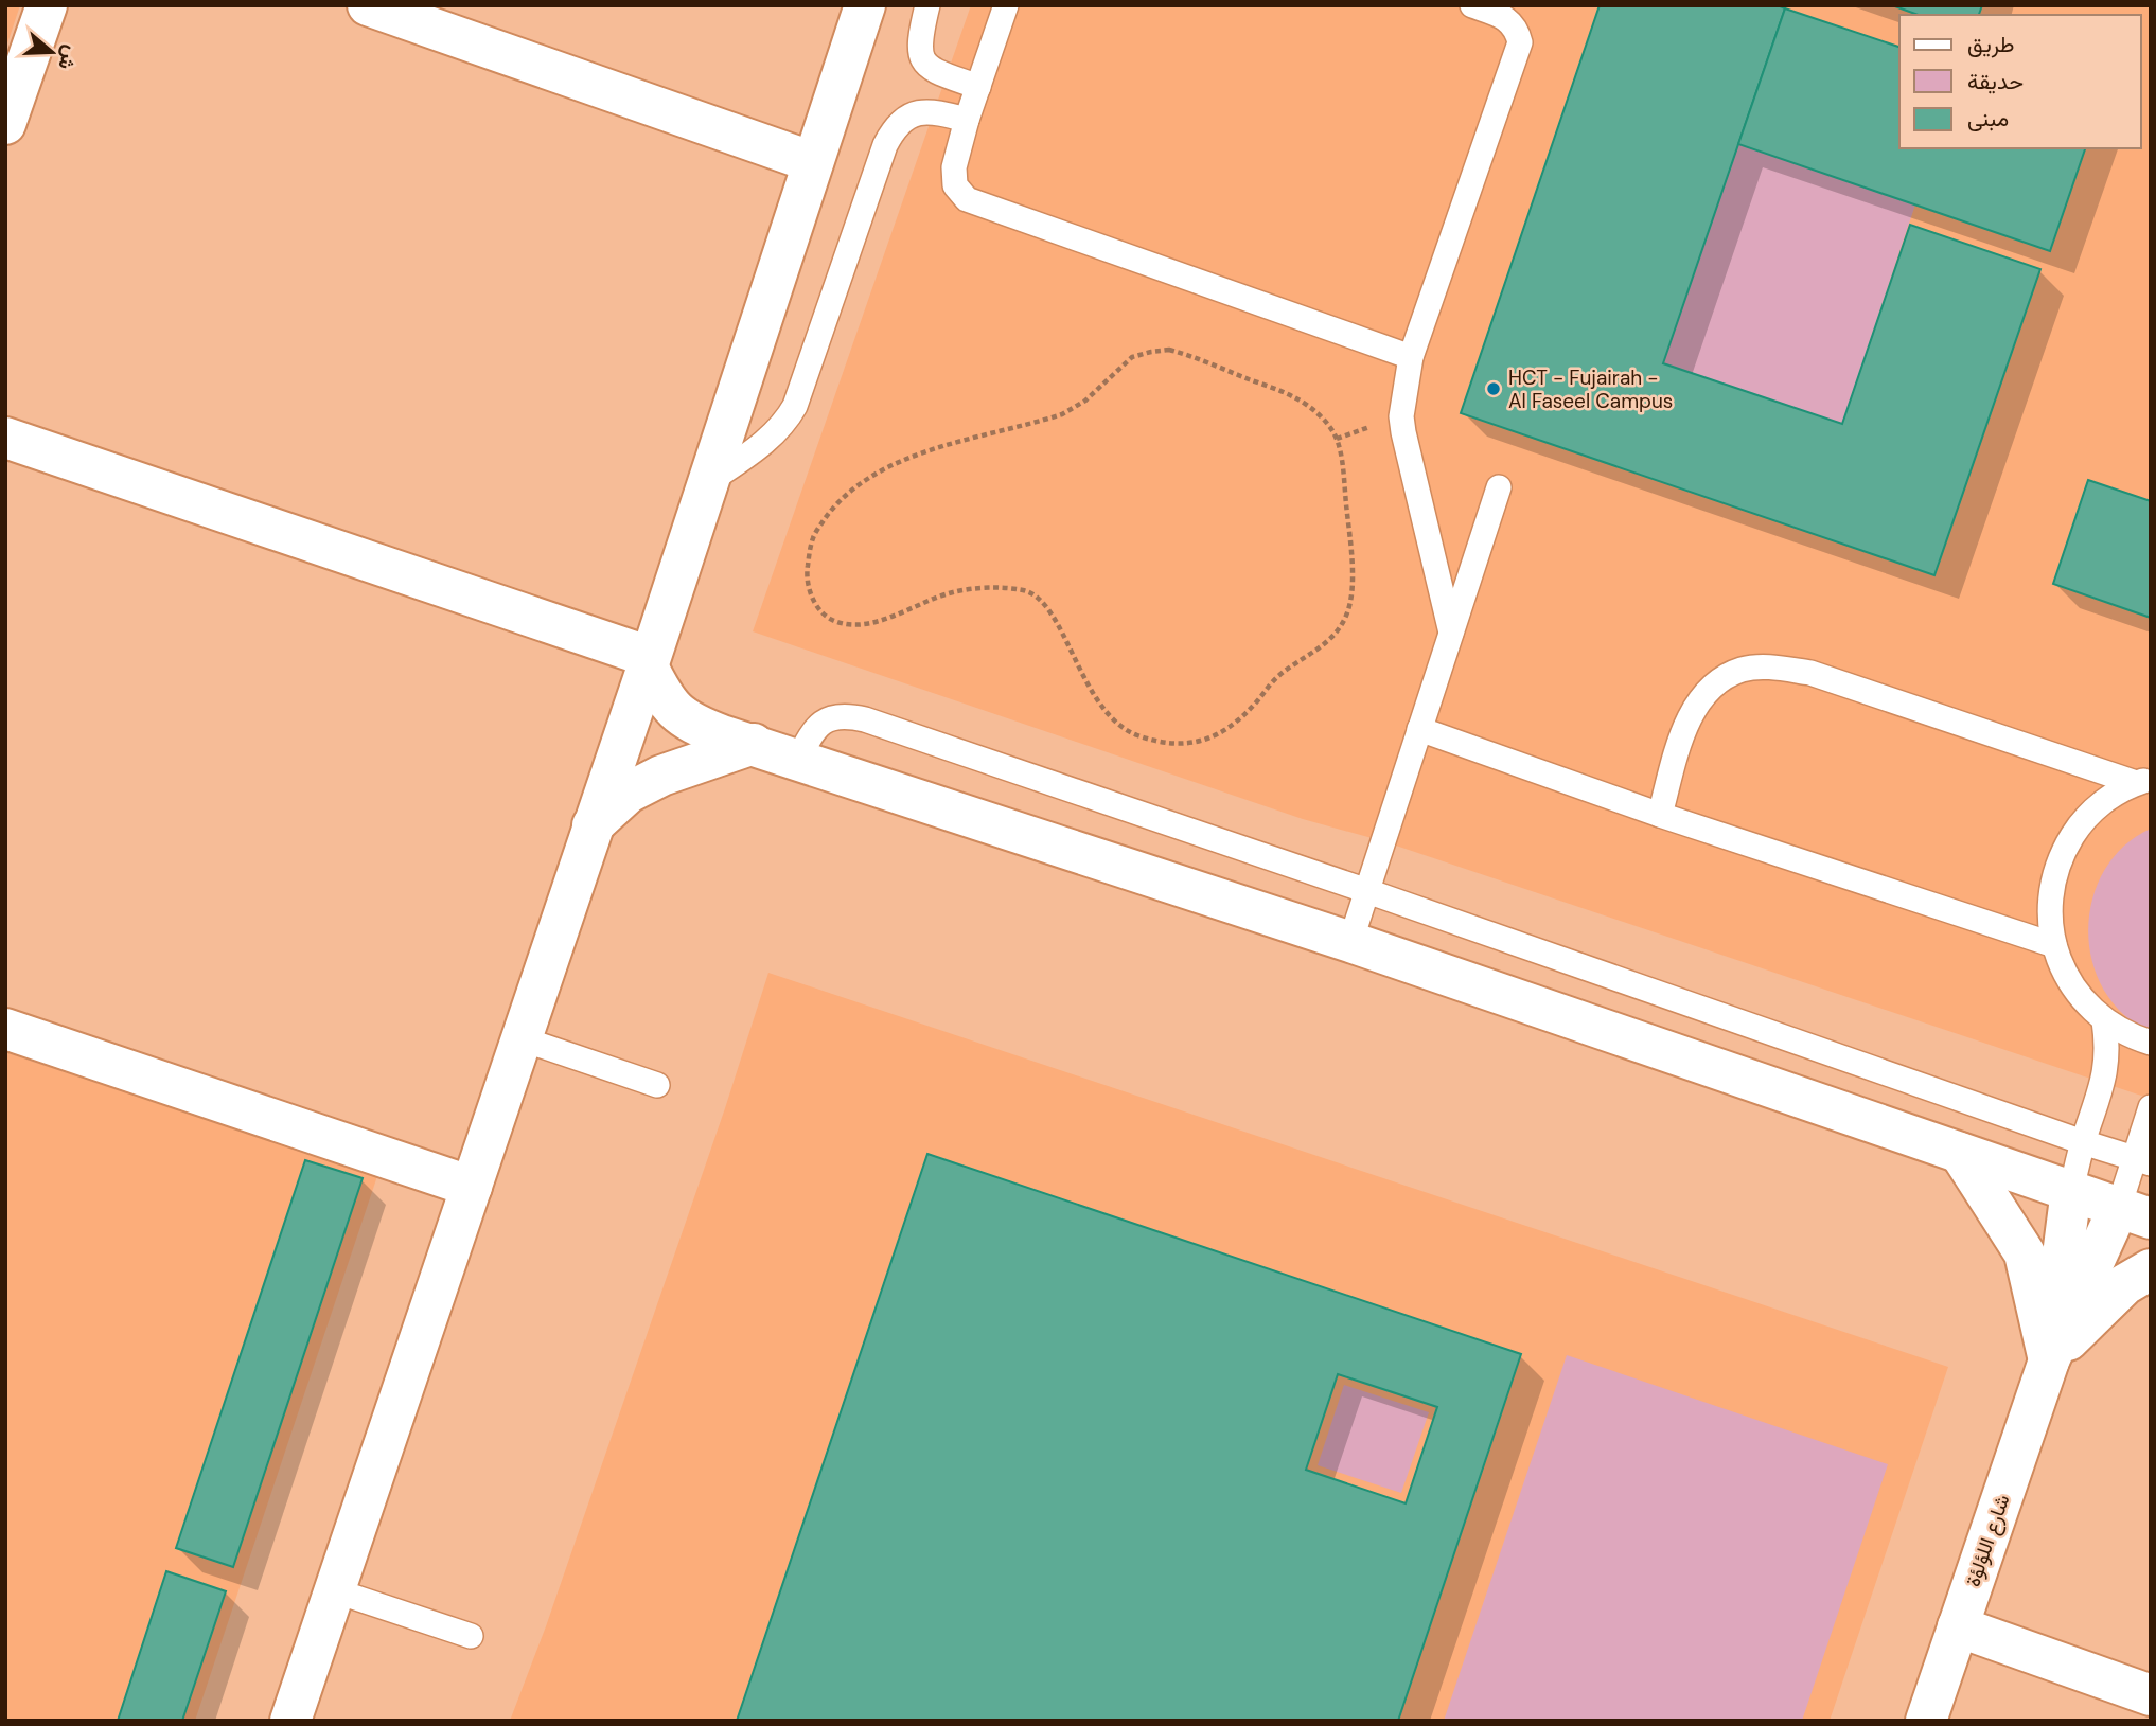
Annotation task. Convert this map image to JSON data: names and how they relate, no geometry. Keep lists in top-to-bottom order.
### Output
{
  "streets": {
    "street": ["شارع اللؤلؤة"]
  },
  "places": ["HCT - Fujairah - Al Faseel Campus"],
  "legend": ["طريق", "حديقة", "مبنى"],
  "north": "right"
}
